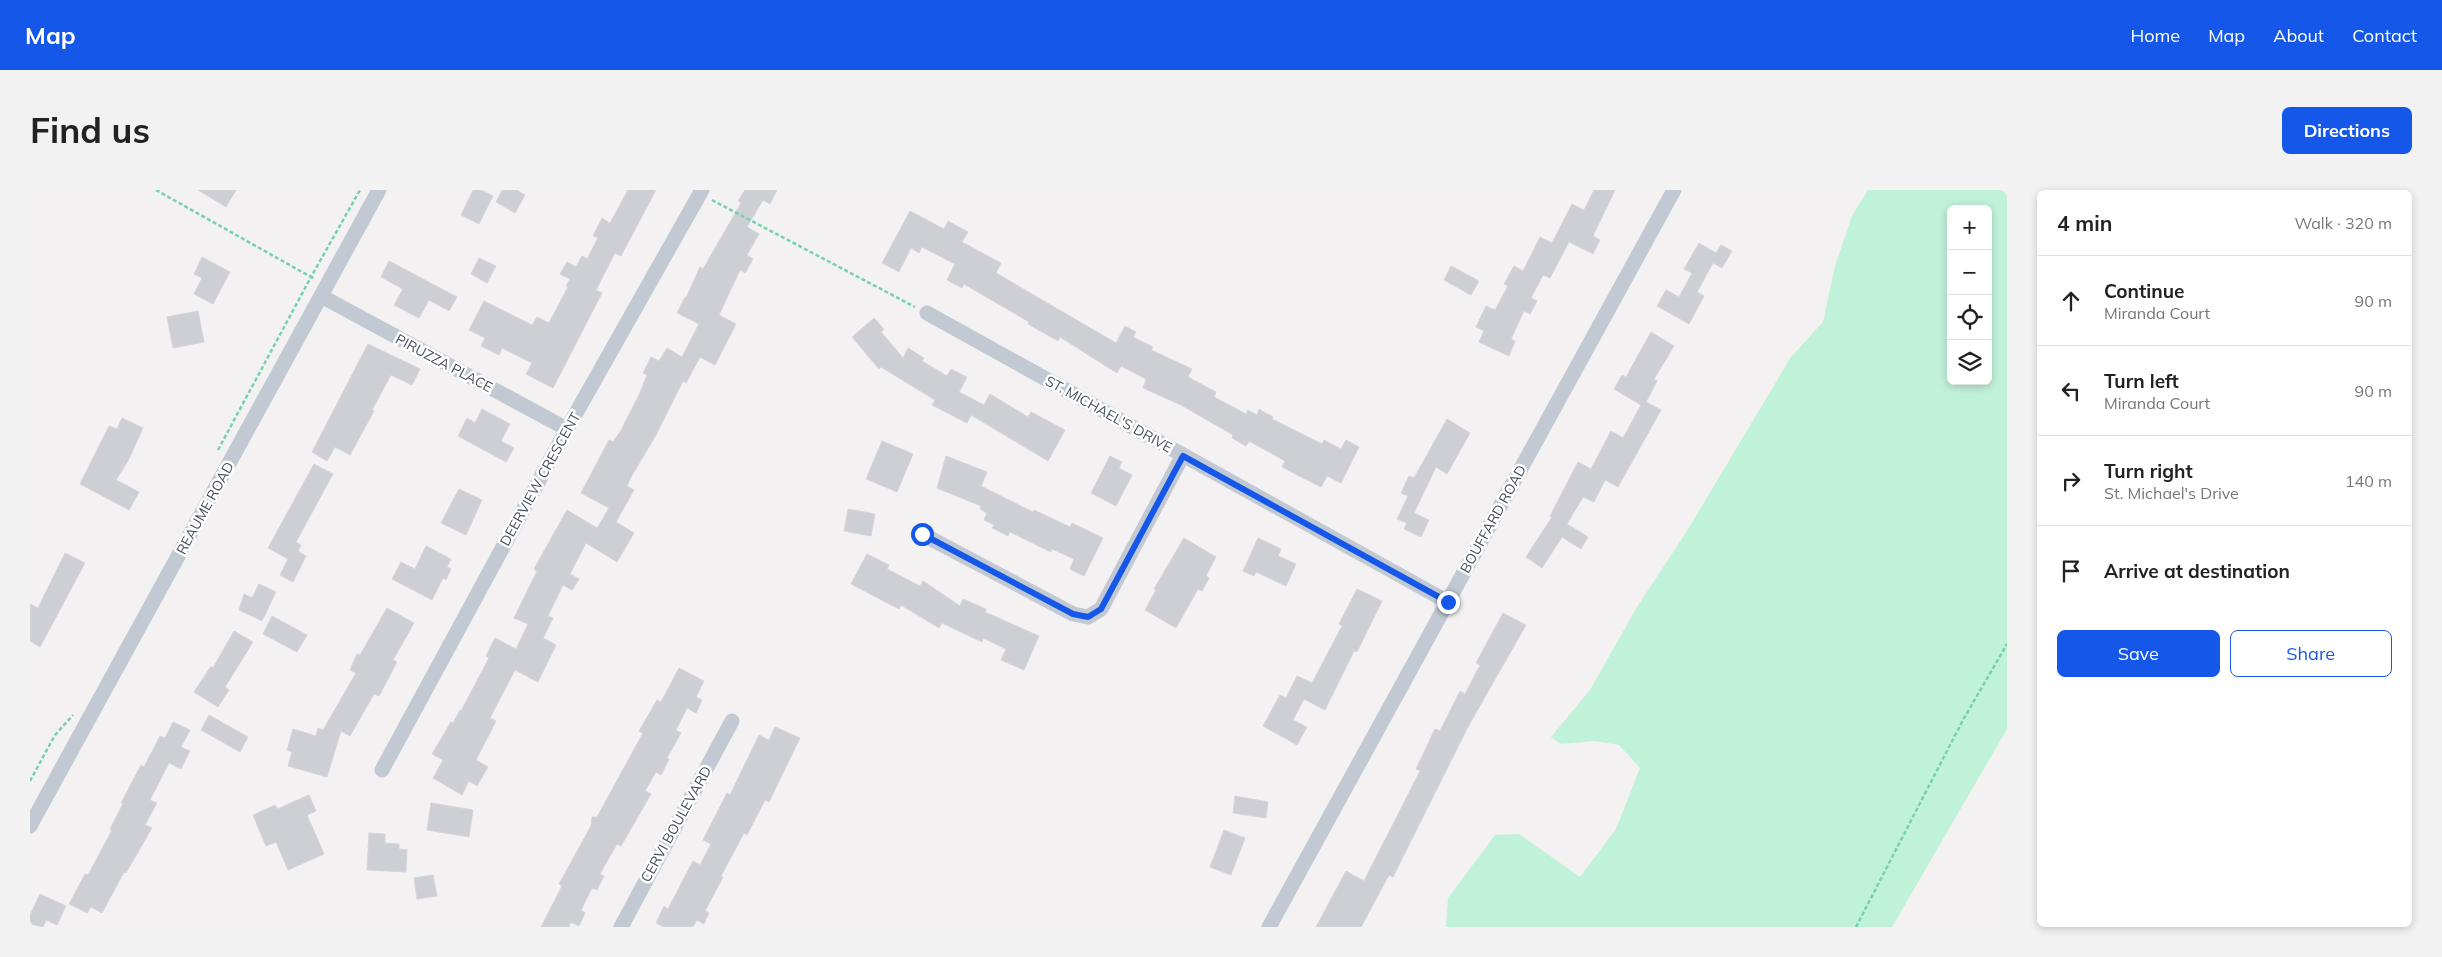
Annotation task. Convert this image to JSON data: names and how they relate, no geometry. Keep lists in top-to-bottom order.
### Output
{
  "streets": {
    "street": [
      "PIRUZZA PLACE",
      "ST. MICHAEL'S DRIVE",
      "DEERVIEW CRESCENT",
      "REAUME ROAD",
      "BOUFFARD ROAD",
      "CERVI BOULEVARD"
    ]
  },
  "crossings": [
    ["PIRUZZA PLACE", "DEERVIEW CRESCENT"],
    ["PIRUZZA PLACE", "REAUME ROAD"],
    ["ST. MICHAEL'S DRIVE", "BOUFFARD ROAD"]
  ],
  "page": {
    "header": "Map",
    "nav": [
      "Home",
      "Map",
      "About",
      "Contact"
    ],
    "buttons": [
      "Directions",
      ["Save", "Share"]
    ],
    "title": "Find us",
    "heading": ["4 min", "Walk · 320 m"],
    "map_buttons": ["+", "−"],
    "list": [
      ["Continue", "Miranda Court", "90 m"],
      ["Turn left", "Miranda Court", "90 m"],
      ["Turn right", "St. Michael's Drive", "140 m"],
      "Arrive at destination"
    ]
  }
}
